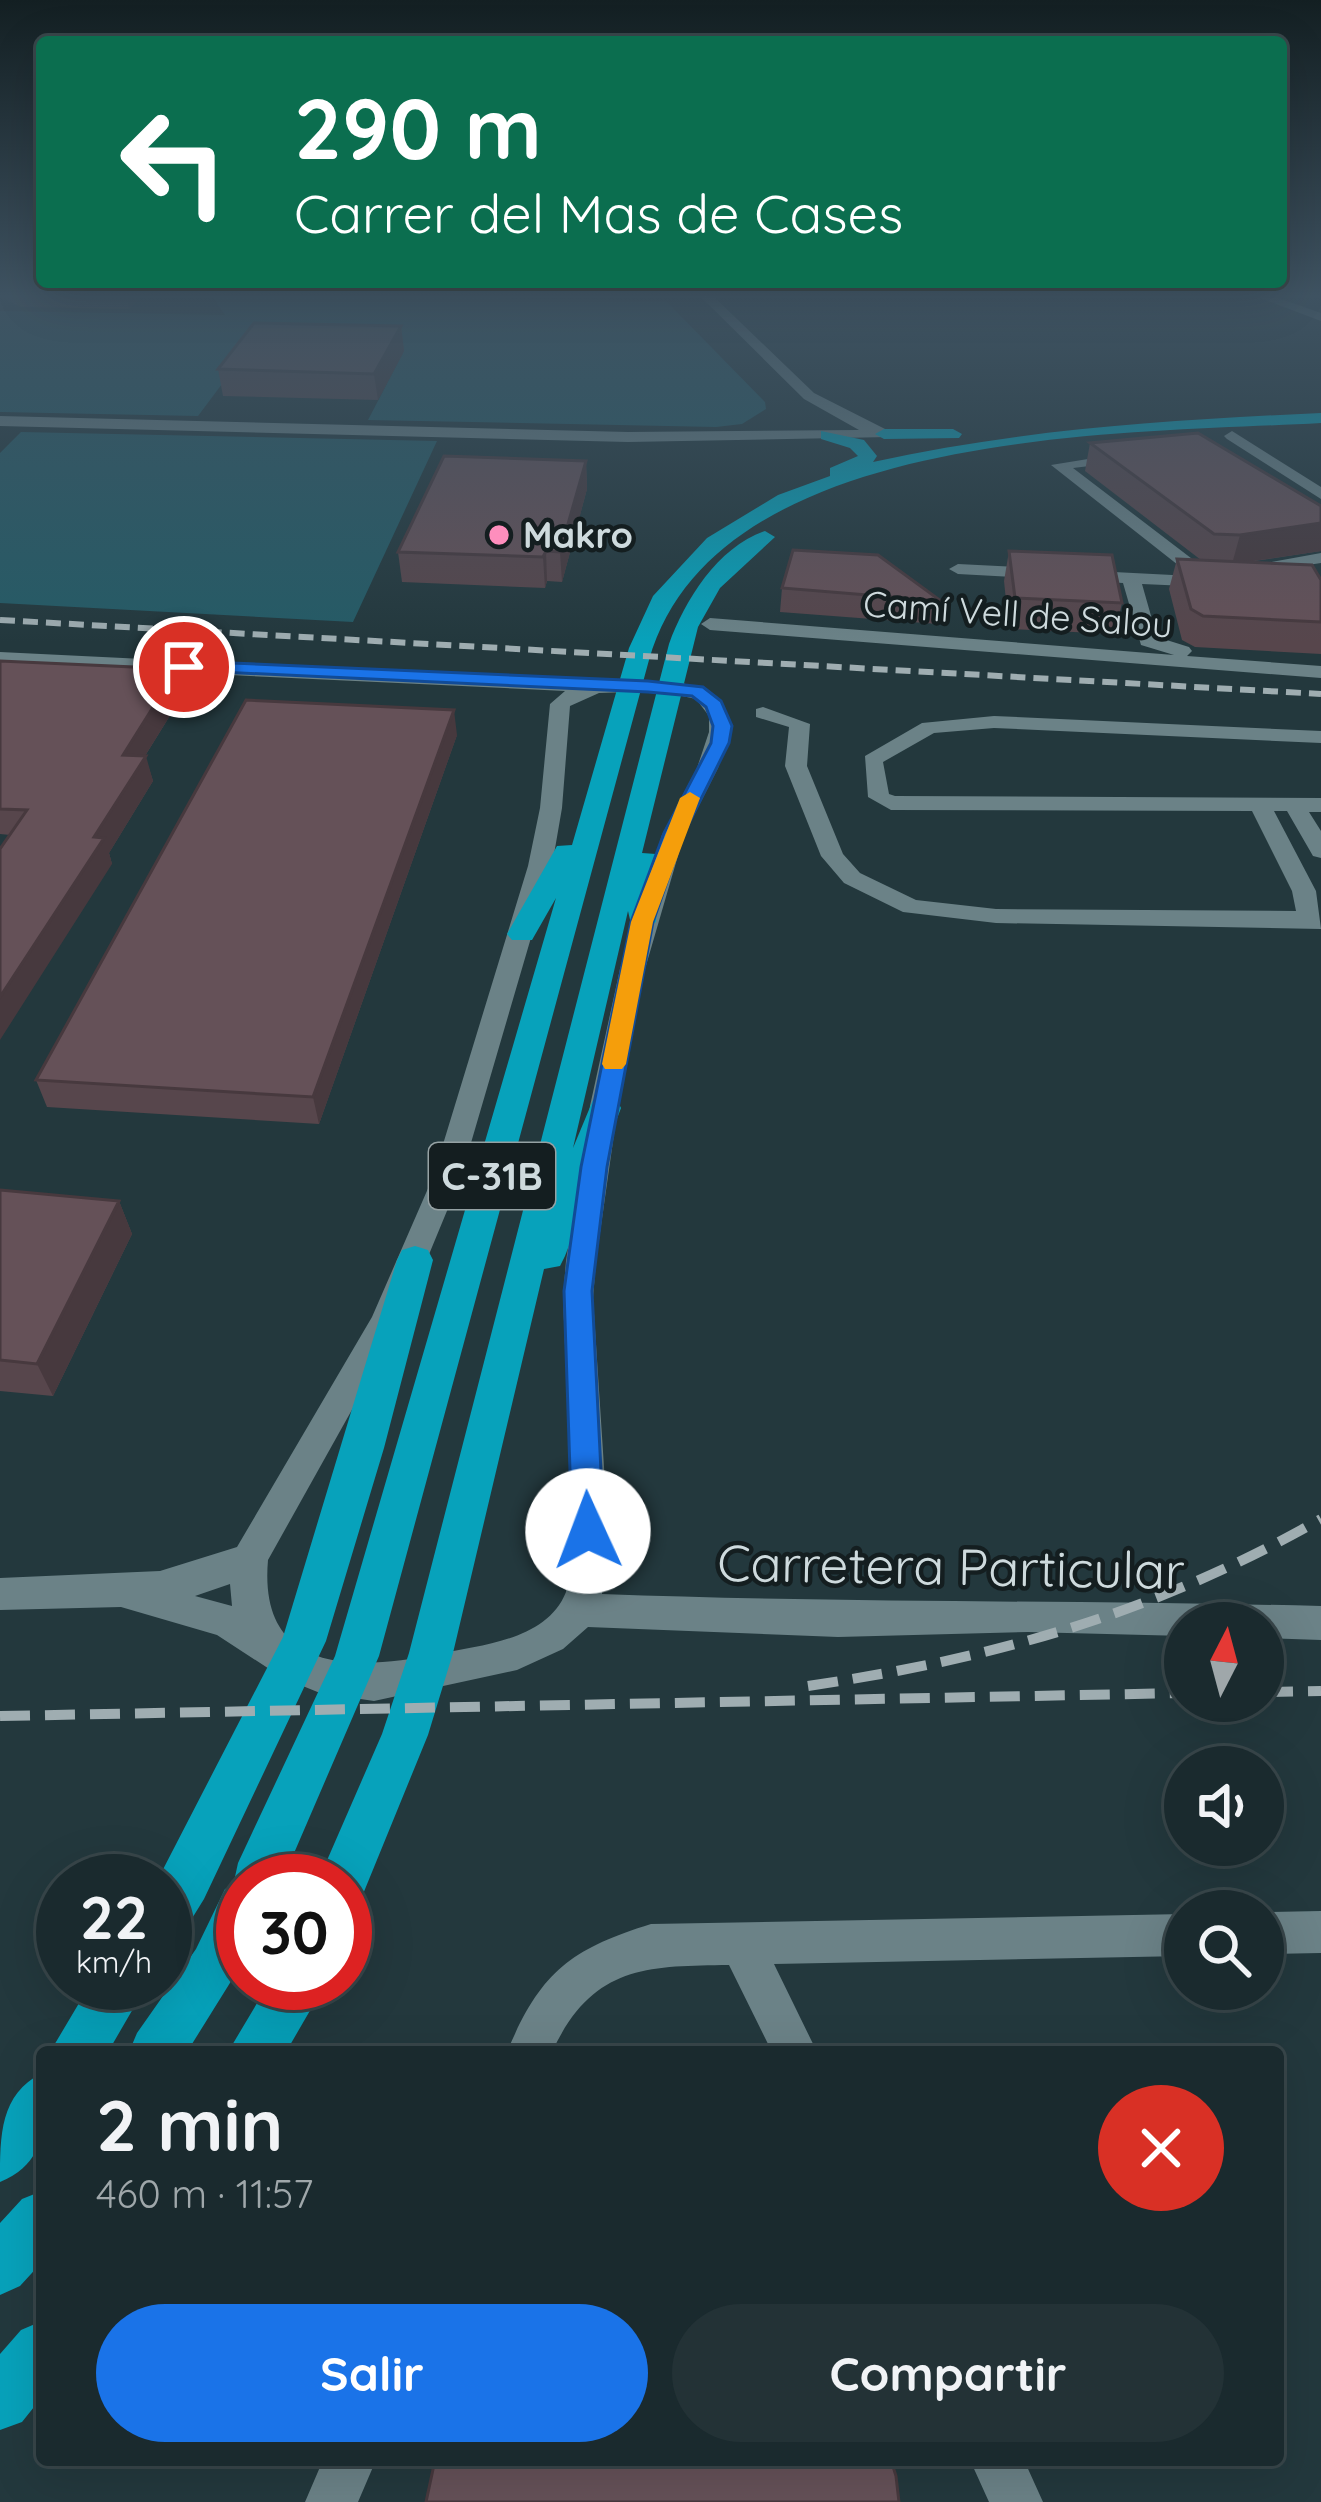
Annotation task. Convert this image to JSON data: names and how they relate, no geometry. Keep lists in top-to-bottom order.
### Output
{
  "streets": {
    "highway": ["C-31B"],
    "street": ["Camí Vell de Salou", "Carretera Particular"]
  },
  "crossings": [
    ["C-31B", "Carretera Particular"]
  ],
  "places": ["Makro"],
  "north": "top",
  "page": {
    "turn": ["290 m", "Carrer del Mas de Cases"],
    "speed": "22 km/h",
    "limit": "30",
    "heading": ["2 min", "460 m · 11:57"],
    "buttons": ["Salir", "Compartir"]
  }
}
